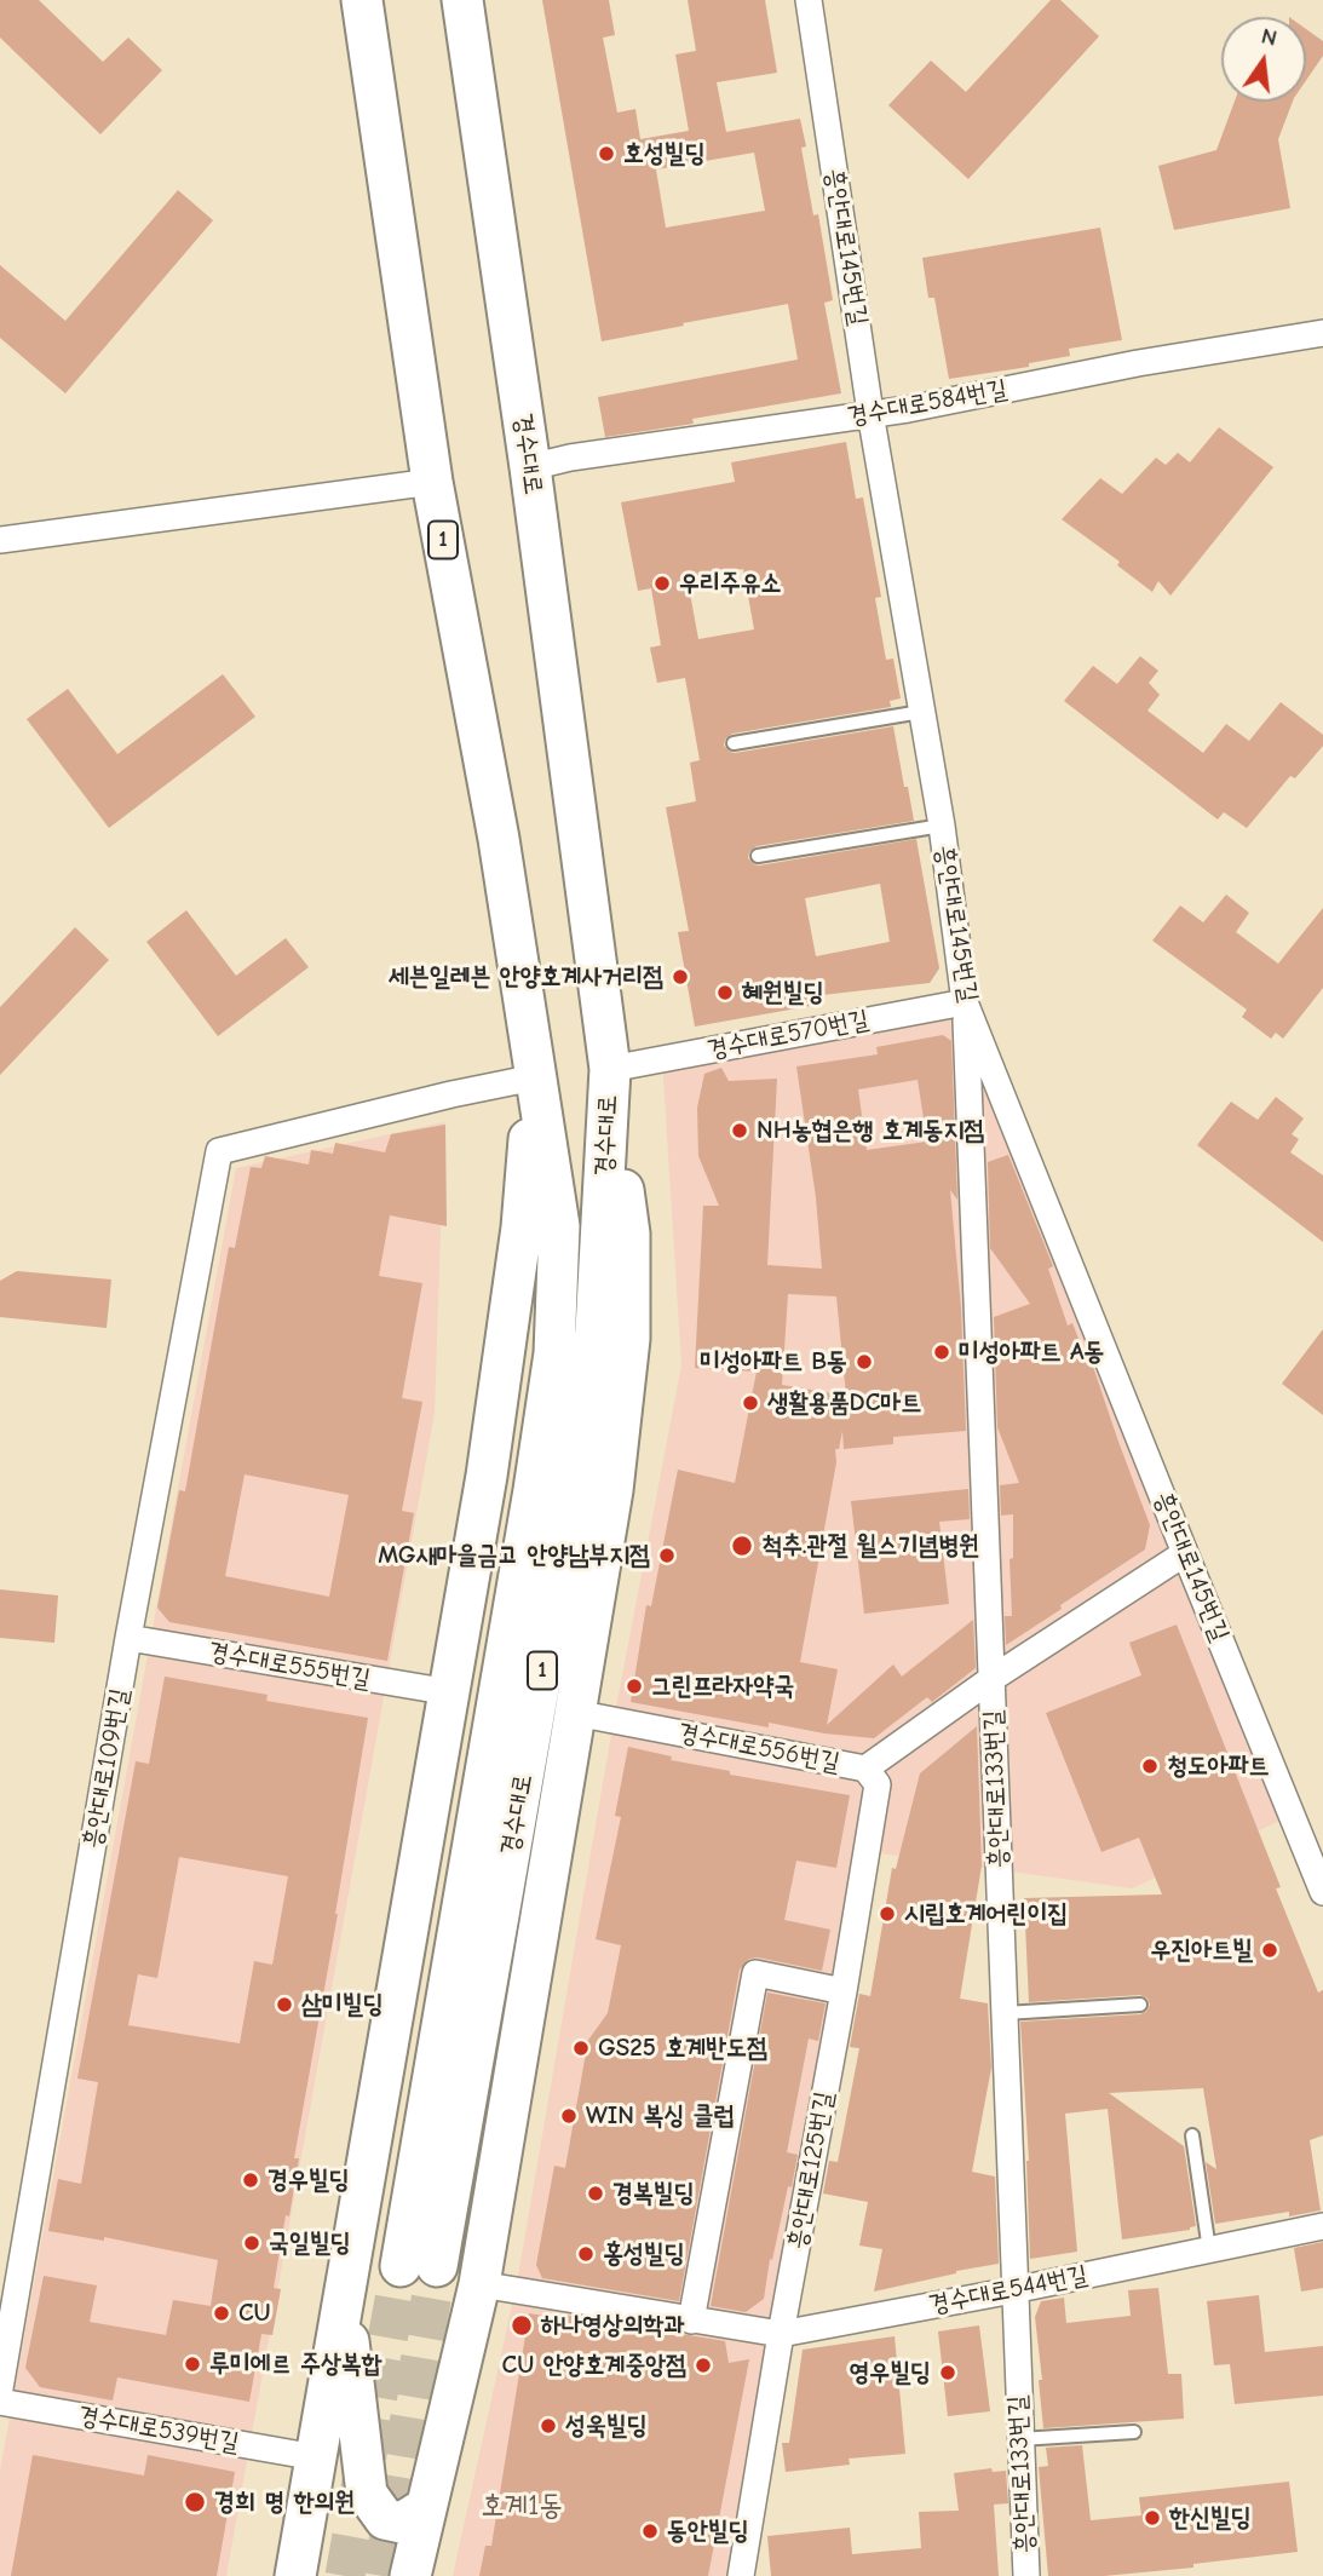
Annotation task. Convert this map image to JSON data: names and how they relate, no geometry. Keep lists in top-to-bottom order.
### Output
{
  "streets": {
    "main road": ["경수대로", "1"],
    "street": [
      "흥안대로145번길",
      "경수대로584번길",
      "경수대로570번길",
      "경수대로555번길",
      "경수대로556번길",
      "흥안대로109번길",
      "흥안대로133번길",
      "흥안대로125번길",
      "경수대로544번길",
      "경수대로539번길"
    ]
  },
  "crossings": [
    ["흥안대로145번길", "경수대로584번길"],
    ["흥안대로145번길", "경수대로570번길"],
    ["흥안대로145번길", "경수대로556번길"],
    ["흥안대로145번길", "흥안대로133번길"],
    ["경수대로584번길", "경수대로"],
    ["경수대로", "경수대로570번길"],
    ["경수대로", "흥안대로109번길"],
    ["경수대로570번길", "흥안대로133번길"],
    ["경수대로555번길", "흥안대로109번길"],
    ["경수대로556번길", "흥안대로133번길"],
    ["경수대로556번길", "흥안대로125번길"],
    ["흥안대로133번길", "경수대로544번길"],
    ["흥안대로125번길", "경수대로544번길"]
  ],
  "districts": ["호계1동"],
  "places": [
    "호성빌딩",
    "우리주유소",
    "세븐일레븐 안양호계사거리점",
    "혜원빌딩",
    "NH농협은행 호계동지점",
    "미성아파트 A동",
    "미성아파트 B동",
    "생활용품DC마트",
    "척추.관절 윌스기념병원",
    "MG새마을금고 안양남부지점",
    "그린프라자약국",
    "청도아파트",
    "시립호계어린이집",
    "우진아트빌",
    "삼미빌딩",
    "GS25 호계반도점",
    "WIN 복싱 클럽",
    "경우빌딩",
    "경복빌딩",
    "국일빌딩",
    "홍성빌딩",
    "CU",
    "하나영상의학과",
    "루미에르 주상복합",
    "CU 안양호계중앙점",
    "영우빌딩",
    "성욱빌딩",
    "경희 명 한의원",
    "한신빌딩",
    "동안빌딩"
  ],
  "north": "top"
}
